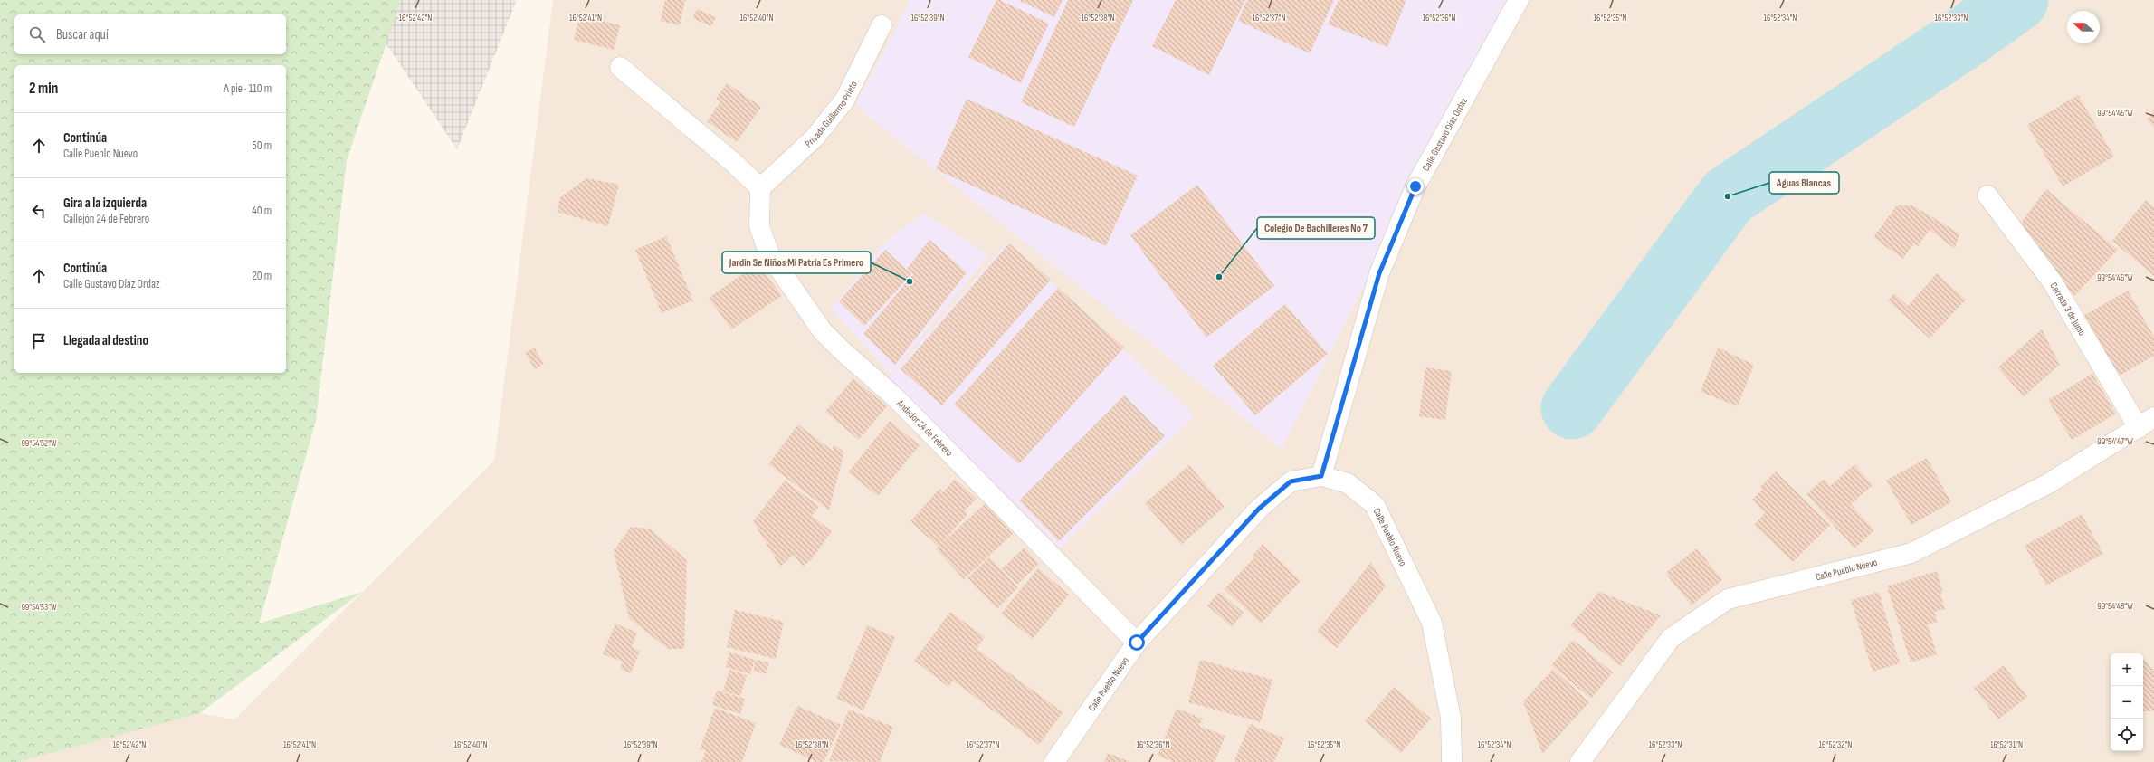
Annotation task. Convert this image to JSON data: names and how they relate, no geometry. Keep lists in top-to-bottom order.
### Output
{
  "streets": {
    "street": [
      "Privada Guillermo Prieto",
      "Calle Gustavo Díaz Ordaz",
      "Cerrada 3 de Junio",
      "Andador 24 de Febrero",
      "Calle Pueblo Nuevo"
    ]
  },
  "crossings": [
    ["Privada Guillermo Prieto", "Andador 24 de Febrero"],
    ["Calle Gustavo Díaz Ordaz", "Calle Pueblo Nuevo"],
    ["Cerrada 3 de Junio", "Calle Pueblo Nuevo"],
    ["Andador 24 de Febrero", "Calle Pueblo Nuevo"]
  ],
  "places": ["Aguas Blancas", "Colegio De Bachilleres No 7", "Jardin Se Niños Mi Patria Es Primero"],
  "north": "left",
  "page": {
    "search": "Buscar aquí",
    "heading": ["2 min", "A pie · 110 m"],
    "list": [
      ["Continúa", "Calle Pueblo Nuevo", "50 m"],
      ["Gira a la izquierda", "Callejón 24 de Febrero", "40 m"],
      ["Continúa", "Calle Gustavo Díaz Ordaz", "20 m"],
      "Llegada al destino"
    ],
    "map_buttons": ["+", "−"]
  },
  "coordinates": [
    "16°52'42\"N",
    "16°52'41\"N",
    "16°52'40\"N",
    "16°52'39\"N",
    "16°52'38\"N",
    "16°52'37\"N",
    "16°52'36\"N",
    "16°52'35\"N",
    "16°52'34\"N",
    "16°52'33\"N",
    "99°54'45\"W",
    "99°54'46\"W",
    "99°54'47\"W",
    "99°54'52\"W",
    "99°54'48\"W",
    "99°54'53\"W",
    "16°52'32\"N",
    "16°52'31\"N"
  ]
}
